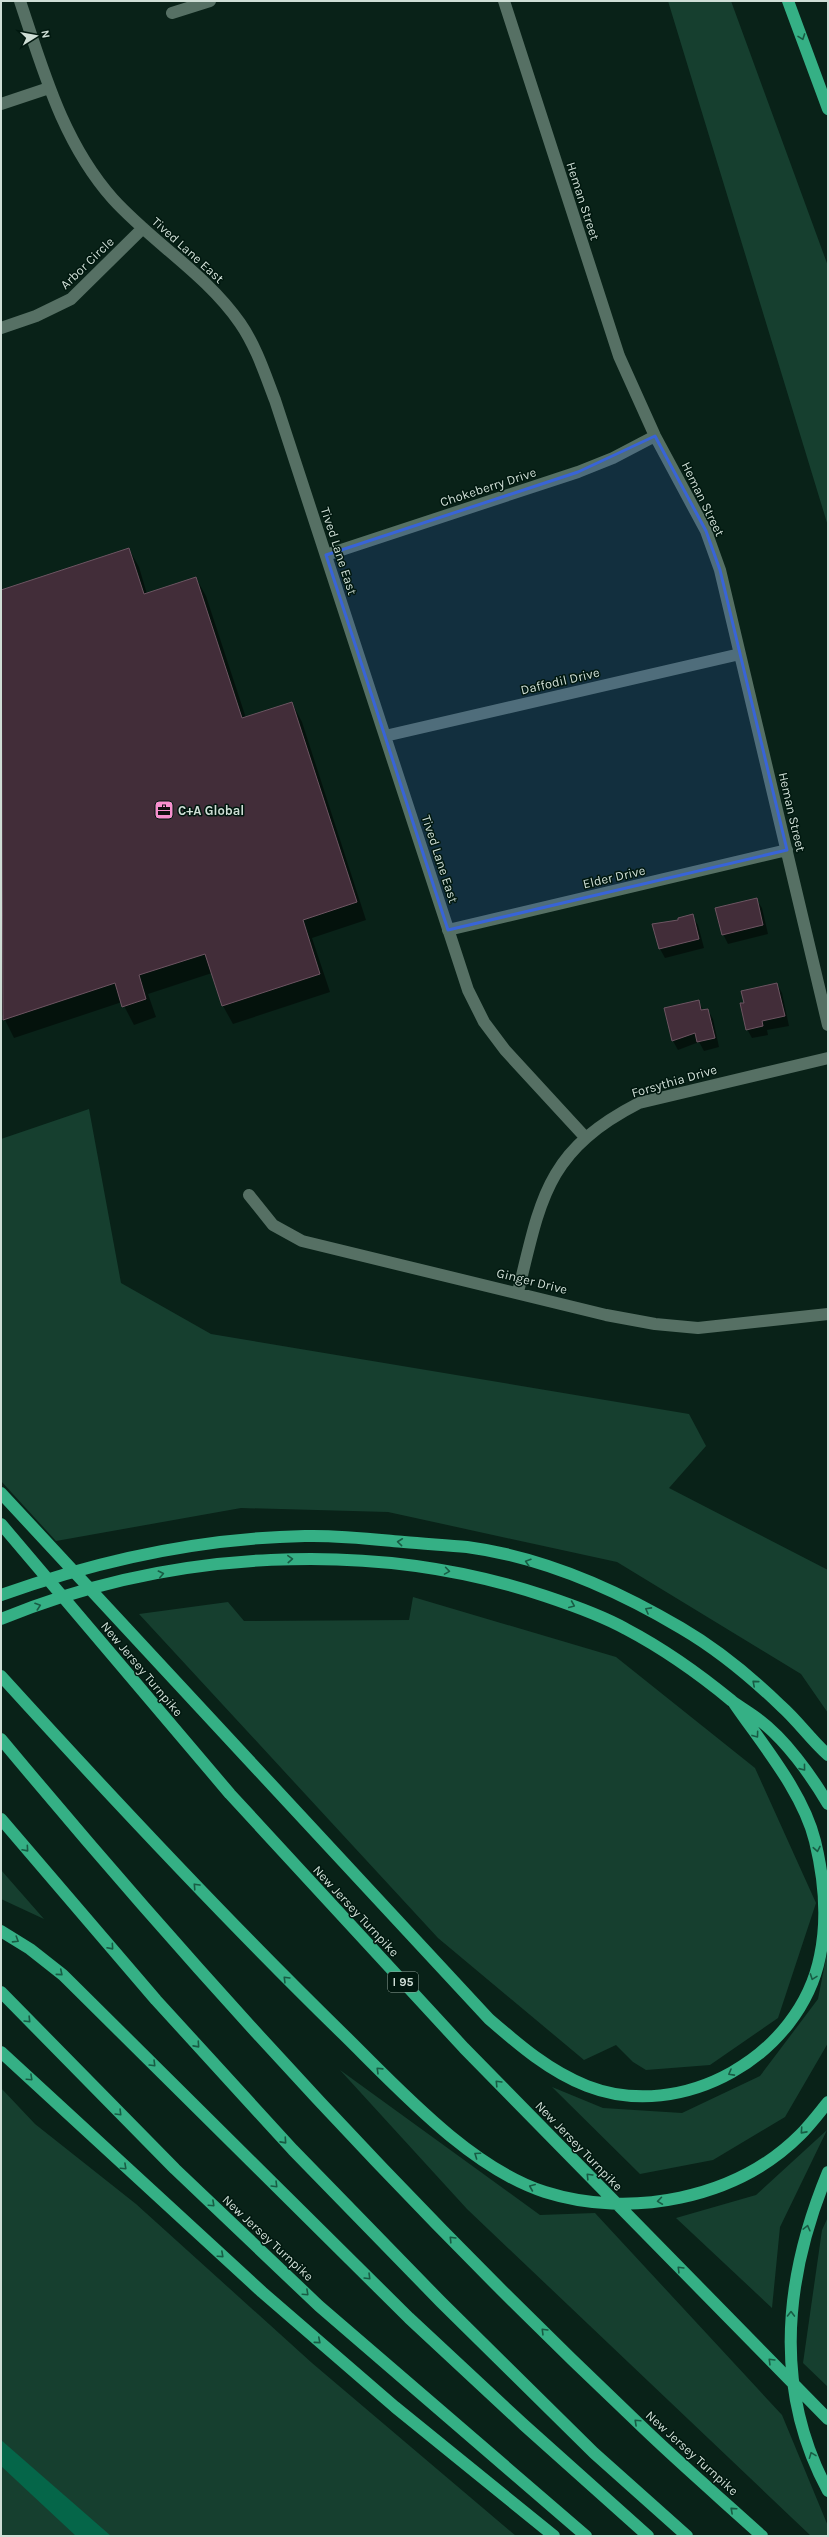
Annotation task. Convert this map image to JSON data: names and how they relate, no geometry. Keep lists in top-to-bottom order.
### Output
{
  "streets": {
    "highway": ["New Jersey Turnpike", "I 95"],
    "street": [
      "Heman Street",
      "Tived Lane East",
      "Arbor Circle",
      "Chokeberry Drive",
      "Daffodil Drive",
      "Elder Drive",
      "Forsythia Drive",
      "Ginger Drive"
    ]
  },
  "crossings": [
    ["Heman Street", "Chokeberry Drive"],
    ["Heman Street", "Daffodil Drive"],
    ["Heman Street", "Elder Drive"],
    ["Tived Lane East", "Arbor Circle"],
    ["Tived Lane East", "Chokeberry Drive"],
    ["Tived Lane East", "Daffodil Drive"],
    ["Tived Lane East", "Elder Drive"],
    ["Tived Lane East", "Forsythia Drive"],
    ["Forsythia Drive", "Ginger Drive"]
  ],
  "places": {
    "office": ["C+A Global"]
  },
  "north": "right"
}
